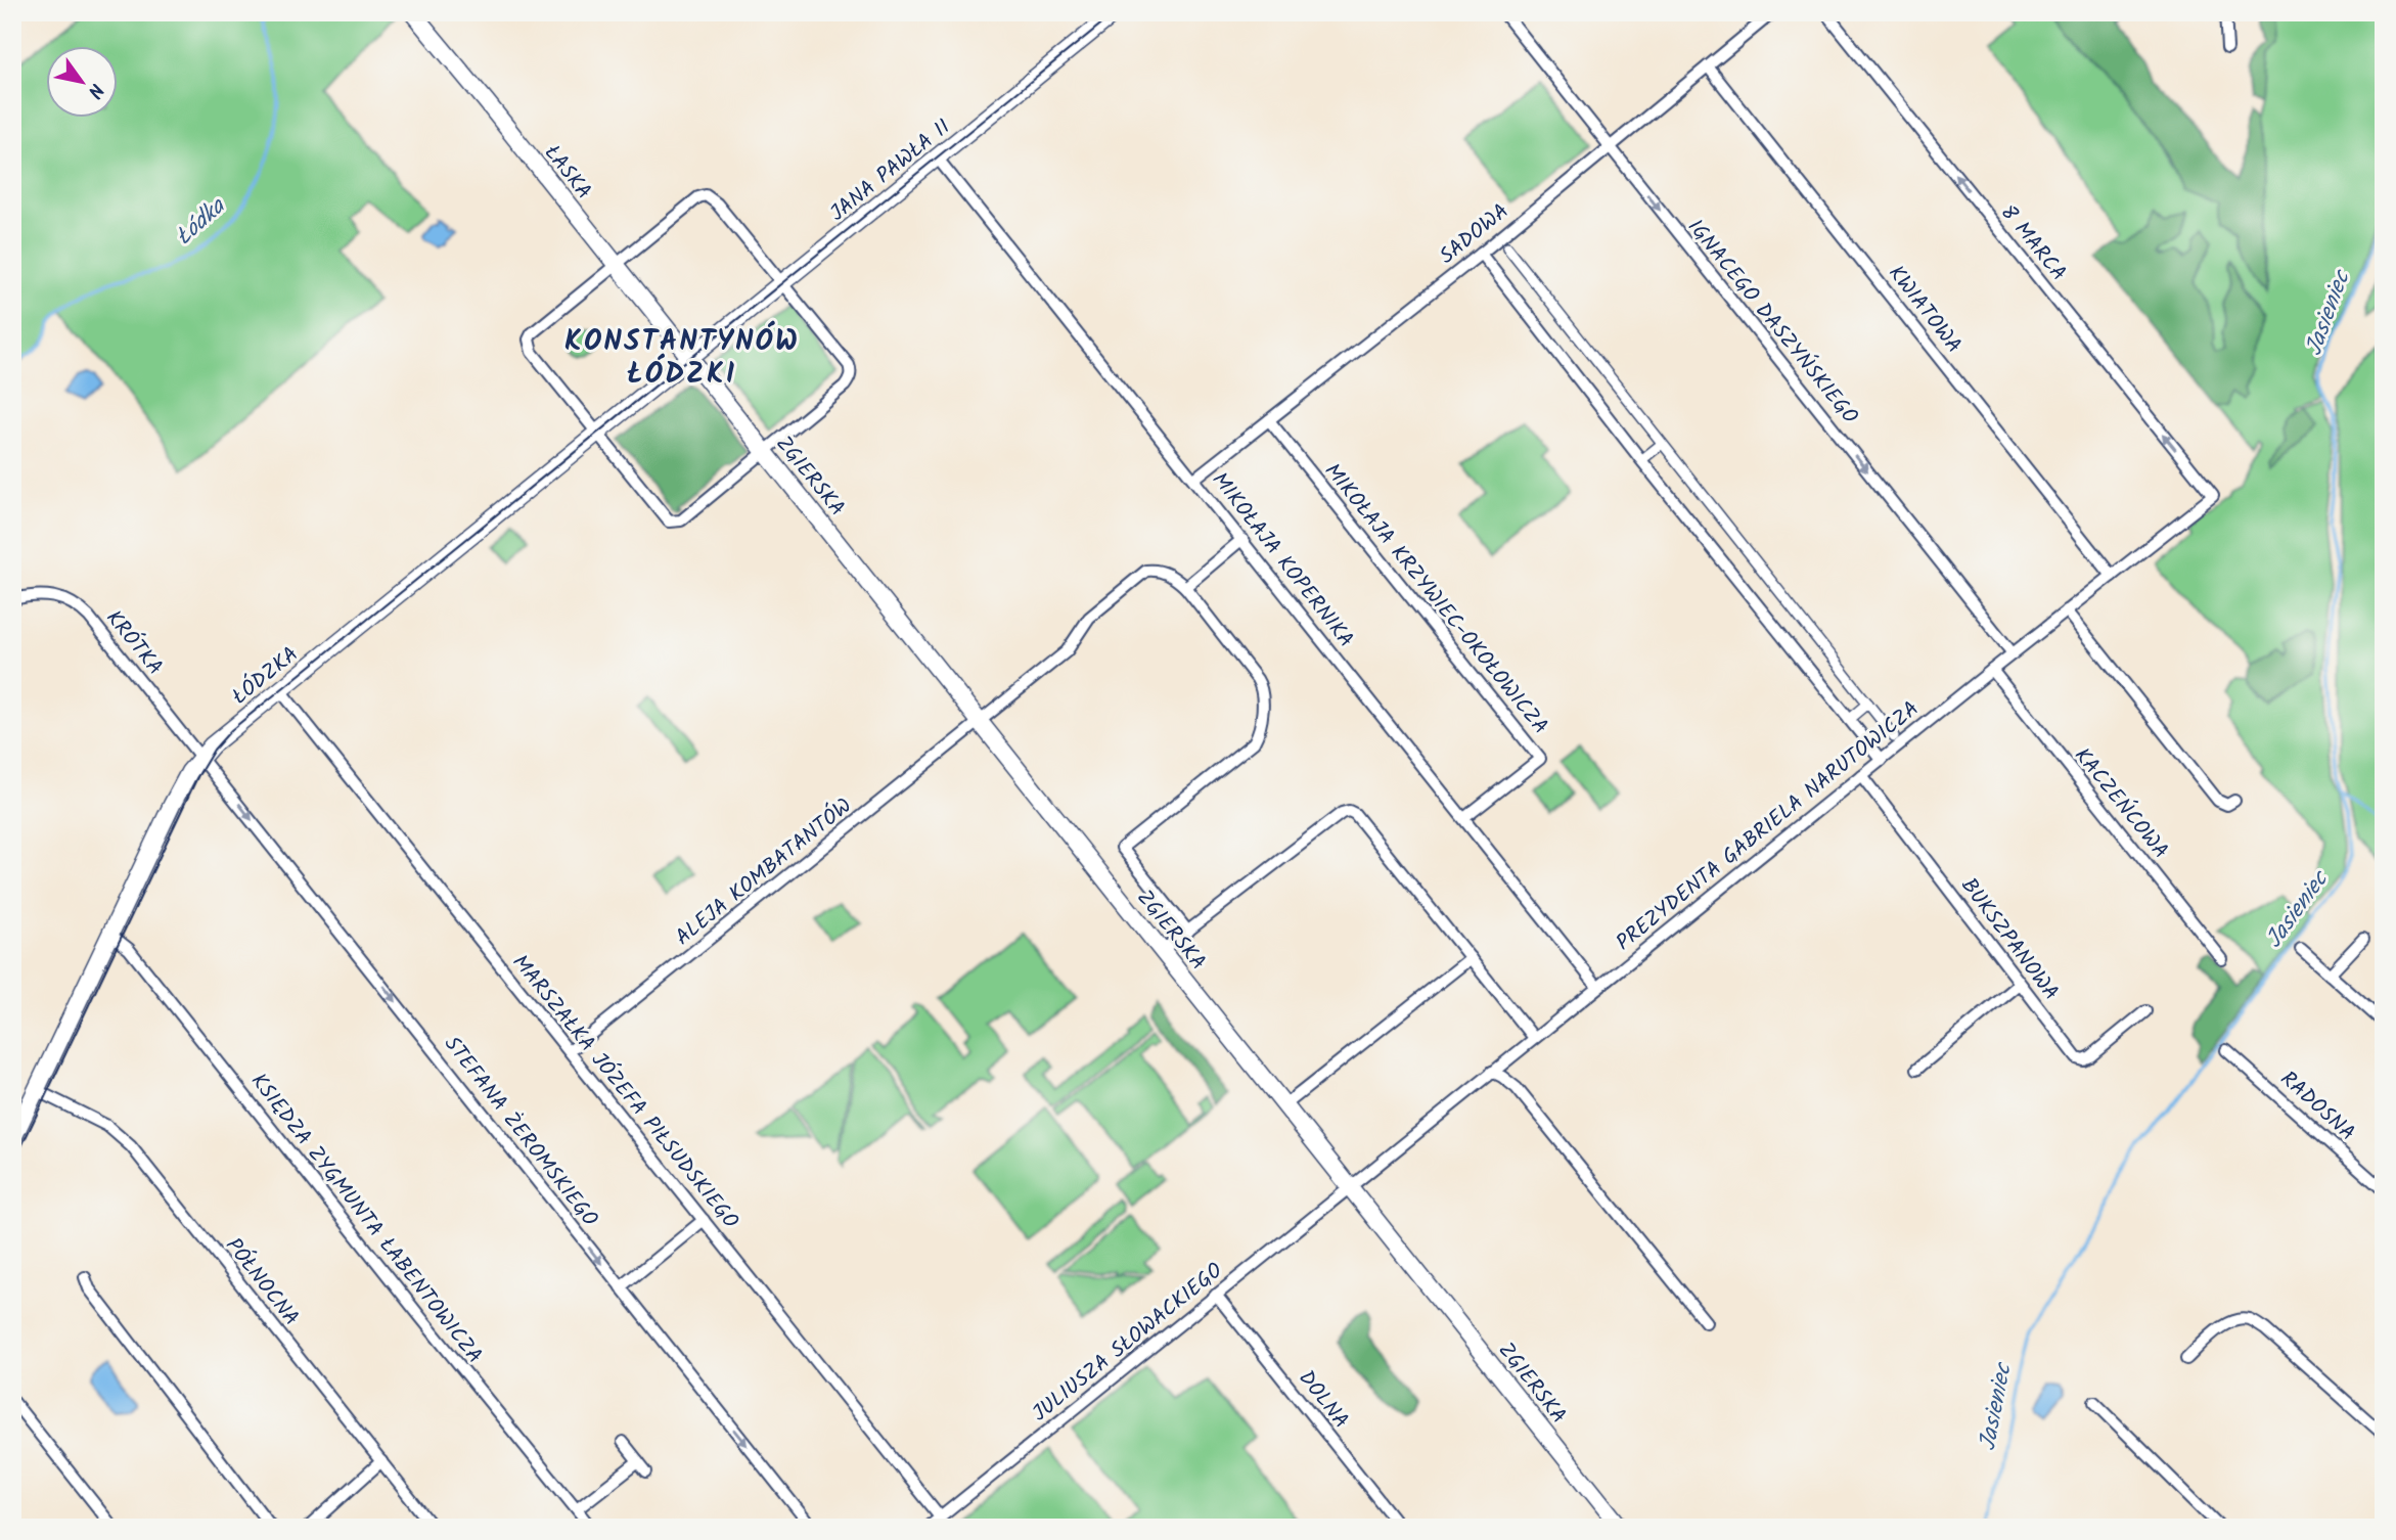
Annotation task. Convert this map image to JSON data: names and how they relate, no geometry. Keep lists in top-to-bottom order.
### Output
{
  "streets": {
    "main road": [
      "JANA PAWŁA II",
      "ŁASKA",
      "ZGIERSKA",
      "ŁÓDZKA"
    ],
    "street": [
      "SADOWA",
      "8 MARCA",
      "KWIATOWA",
      "IGNACEGO DASZYŃSKIEGO",
      "MIKOŁAJA KOPERNIKA",
      "MIKOŁAJA KRZYWIEC-OKOŁOWICZA",
      "KRÓTKA",
      "KACZEŃCOWA",
      "PREZYDENTA GABRIELA NARUTOWICZA",
      "ALEJA KOMBATANTÓW",
      "BUKSZPANOWA",
      "MARSZAŁKA JÓZEFA PIŁSUDSKIEGO",
      "RADOSNA",
      "STEFANA ŻEROMSKIEGO",
      "KSIĘDZA ZYGMUNTA ŁABENTOWICZA",
      "PÓŁNOCNA",
      "JULIUSZA SŁOWACKIEGO",
      "DOLNA"
    ]
  },
  "crossings": [
    ["JANA PAWŁA II", "ŁASKA"],
    ["JANA PAWŁA II", "ZGIERSKA"],
    ["JANA PAWŁA II", "MIKOŁAJA KOPERNIKA"],
    ["JANA PAWŁA II", "ŁÓDZKA"],
    ["ŁASKA", "ZGIERSKA"],
    ["ŁASKA", "ŁÓDZKA"],
    ["SADOWA", "KWIATOWA"],
    ["SADOWA", "IGNACEGO DASZYŃSKIEGO"],
    ["SADOWA", "MIKOŁAJA KOPERNIKA"],
    ["SADOWA", "MIKOŁAJA KRZYWIEC-OKOŁOWICZA"],
    ["8 MARCA", "PREZYDENTA GABRIELA NARUTOWICZA"],
    ["KWIATOWA", "PREZYDENTA GABRIELA NARUTOWICZA"],
    ["IGNACEGO DASZYŃSKIEGO", "PREZYDENTA GABRIELA NARUTOWICZA"],
    ["ZGIERSKA", "ŁÓDZKA"],
    ["ZGIERSKA", "PREZYDENTA GABRIELA NARUTOWICZA"],
    ["ZGIERSKA", "ALEJA KOMBATANTÓW"],
    ["ZGIERSKA", "JULIUSZA SŁOWACKIEGO"],
    ["MIKOŁAJA KOPERNIKA", "MIKOŁAJA KRZYWIEC-OKOŁOWICZA"],
    ["MIKOŁAJA KOPERNIKA", "PREZYDENTA GABRIELA NARUTOWICZA"],
    ["KRÓTKA", "ŁÓDZKA"],
    ["KRÓTKA", "STEFANA ŻEROMSKIEGO"],
    ["ŁÓDZKA", "MARSZAŁKA JÓZEFA PIŁSUDSKIEGO"],
    ["ŁÓDZKA", "STEFANA ŻEROMSKIEGO"],
    ["ŁÓDZKA", "KSIĘDZA ZYGMUNTA ŁABENTOWICZA"],
    ["ŁÓDZKA", "PÓŁNOCNA"],
    ["KACZEŃCOWA", "PREZYDENTA GABRIELA NARUTOWICZA"],
    ["PREZYDENTA GABRIELA NARUTOWICZA", "BUKSZPANOWA"],
    ["PREZYDENTA GABRIELA NARUTOWICZA", "JULIUSZA SŁOWACKIEGO"],
    ["ALEJA KOMBATANTÓW", "MARSZAŁKA JÓZEFA PIŁSUDSKIEGO"],
    ["MARSZAŁKA JÓZEFA PIŁSUDSKIEGO", "JULIUSZA SŁOWACKIEGO"],
    ["JULIUSZA SŁOWACKIEGO", "DOLNA"]
  ],
  "one_way": ["8 MARCA", "IGNACEGO DASZYŃSKIEGO", "STEFANA ŻEROMSKIEGO"],
  "districts": ["KONSTANTYNÓW ŁÓDZKI"],
  "water": ["Łódka", "Jasieniec"],
  "north": "bottom right"
}
